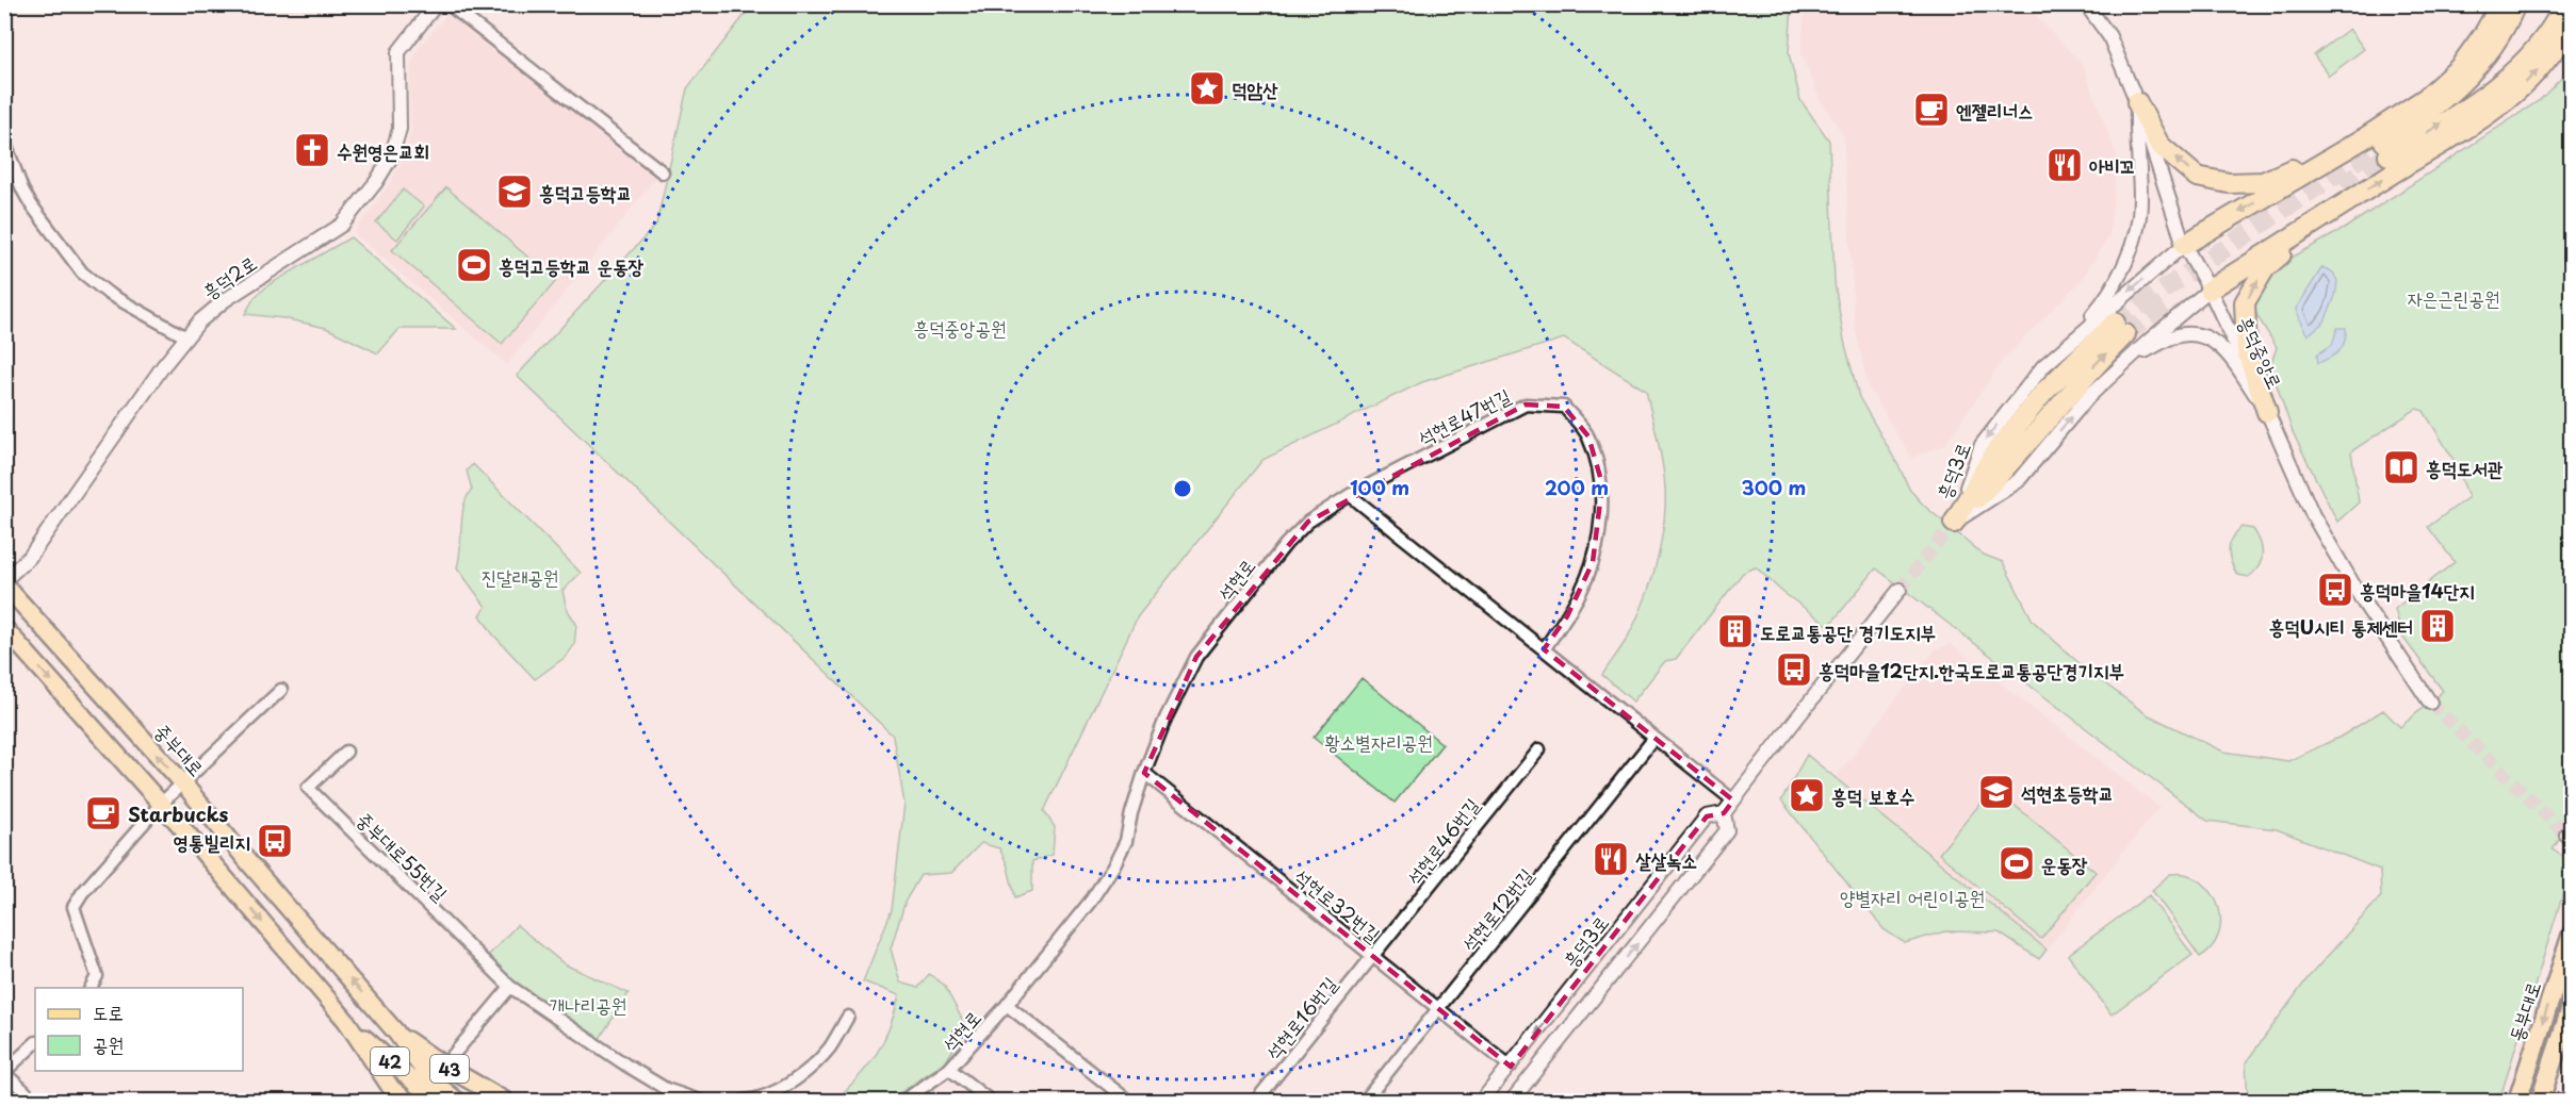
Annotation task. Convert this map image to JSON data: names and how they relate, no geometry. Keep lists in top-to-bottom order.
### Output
{
  "streets": {
    "highway": ["동부대로"],
    "main road": ["중부대로", "42", "43"],
    "street": [
      "흥덕2로",
      "흥덕중앙로",
      "석현로47번길",
      "흥덕3로",
      "석현로",
      "석현로46번길",
      "중부대로55번길",
      "석현로32번길",
      "석현로12번길",
      "석현로16번길"
    ]
  },
  "crossings": [
    ["흥덕2로", "중부대로"],
    ["흥덕중앙로", "흥덕3로"],
    ["석현로47번길", "석현로"],
    ["흥덕3로", "석현로32번길"],
    ["석현로", "석현로32번길"],
    ["석현로46번길", "석현로32번길"],
    ["석현로46번길", "석현로16번길"],
    ["석현로32번길", "석현로12번길"],
    ["석현로32번길", "석현로16번길"]
  ],
  "parks": [
    "자은근린공원",
    "흥덕중앙공원",
    "진달래공원",
    "황소별자리공원",
    "양별자리 어린이공원",
    "개나리공원"
  ],
  "places": {
    "place": ["덕암산", "흥덕 보호수"],
    "cafe": ["엔젤리너스", "Starbucks"],
    "church": ["수원영은교회"],
    "restaurant": ["아비꼬", "살살녹소"],
    "school or university": ["흥덕고등학교", "석현초등학교"],
    "sports": ["흥덕고등학교 운동장", "운동장"],
    "library": ["흥덕도서관"],
    "bus stop": ["흥덕마을14단지", "흥덕마을12단지.한국도로교통공단경기지부", "영통빌리지"],
    "building": ["흥덕U시티 통제센터", "도로교통공단 경기도지부"]
  },
  "legend": ["도로", "공원"],
  "rings": ["100 m", "200 m", "300 m"]
}
